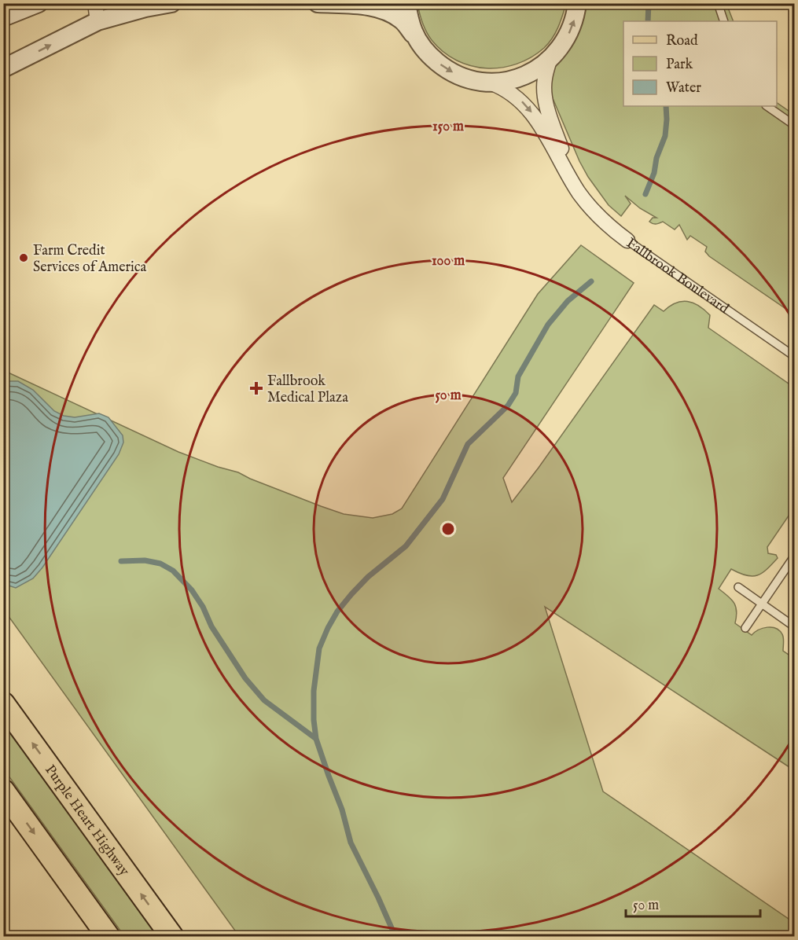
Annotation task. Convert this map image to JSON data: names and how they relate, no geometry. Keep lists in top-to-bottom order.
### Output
{
  "streets": {
    "main road": ["Purple Heart Highway"],
    "street": ["Fallbrook Boulevard"]
  },
  "places": {
    "other": ["Farm Credit Services of America"],
    "health": ["Fallbrook Medical Plaza"]
  },
  "legend": ["Road", "Park", "Water"],
  "scale_bar": "50 m",
  "rings": ["150 m", "100 m", "50 m"]
}
